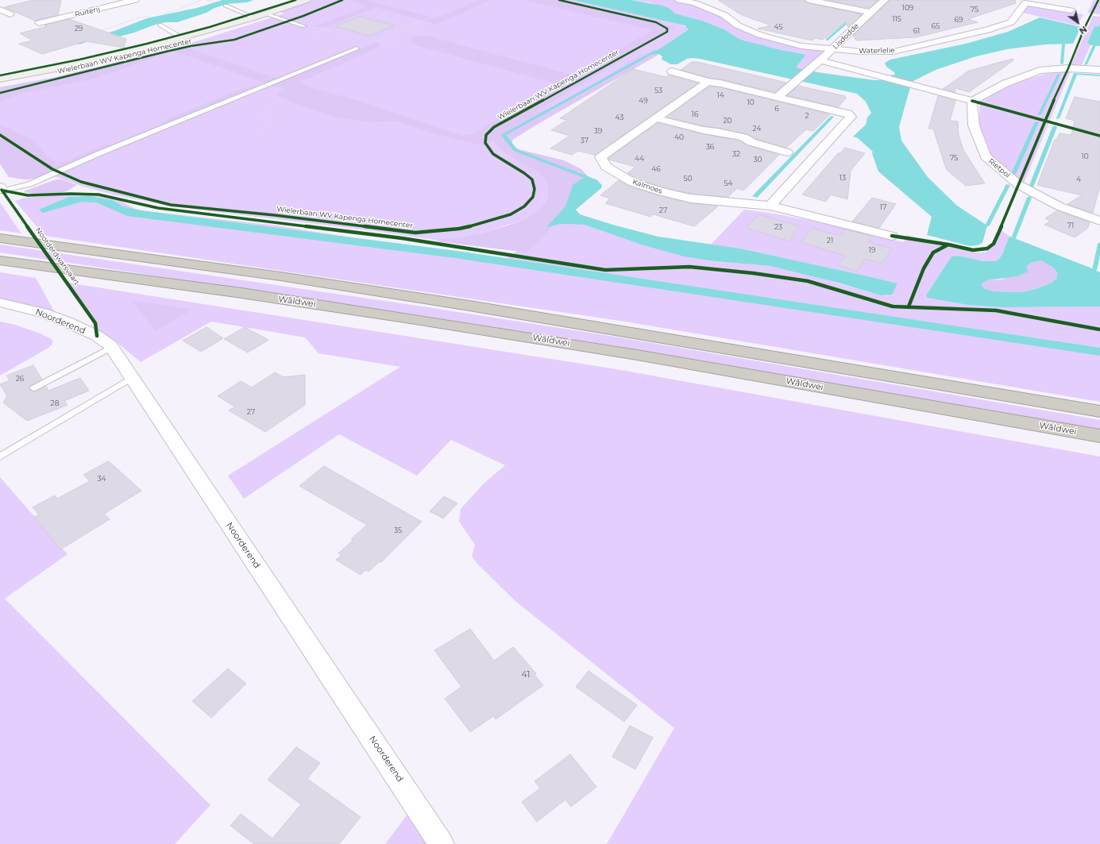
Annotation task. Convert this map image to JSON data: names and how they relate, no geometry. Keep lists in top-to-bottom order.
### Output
{
  "streets": {
    "highway": ["Wâldwei"],
    "street": [
      "Ruiterij",
      "Lisdodde",
      "Waterlelie",
      "Rietpol",
      "Kalmoes",
      "Noorderend"
    ],
    "cycle path": ["Wielerbaan WV Kapenga Homecenter", "Noorderdwarsvaart"]
  },
  "crossings": [
    ["Lisdodde", "Waterlelie"]
  ],
  "house_numbers": [
    "109",
    "75",
    "115",
    "69",
    "65",
    "45",
    "29",
    "61",
    "53",
    "14",
    "49",
    "10",
    "6",
    "16",
    "2",
    "43",
    "20",
    "24",
    "39",
    "40",
    "37",
    "36",
    "32",
    "10",
    "75",
    "44",
    "30",
    "46",
    "13",
    "50",
    "4",
    "54",
    "17",
    "27",
    "71",
    "23",
    "21",
    "19",
    "26",
    "28",
    "27",
    "34",
    "35",
    "41"
  ],
  "north": "bottom right"
}
